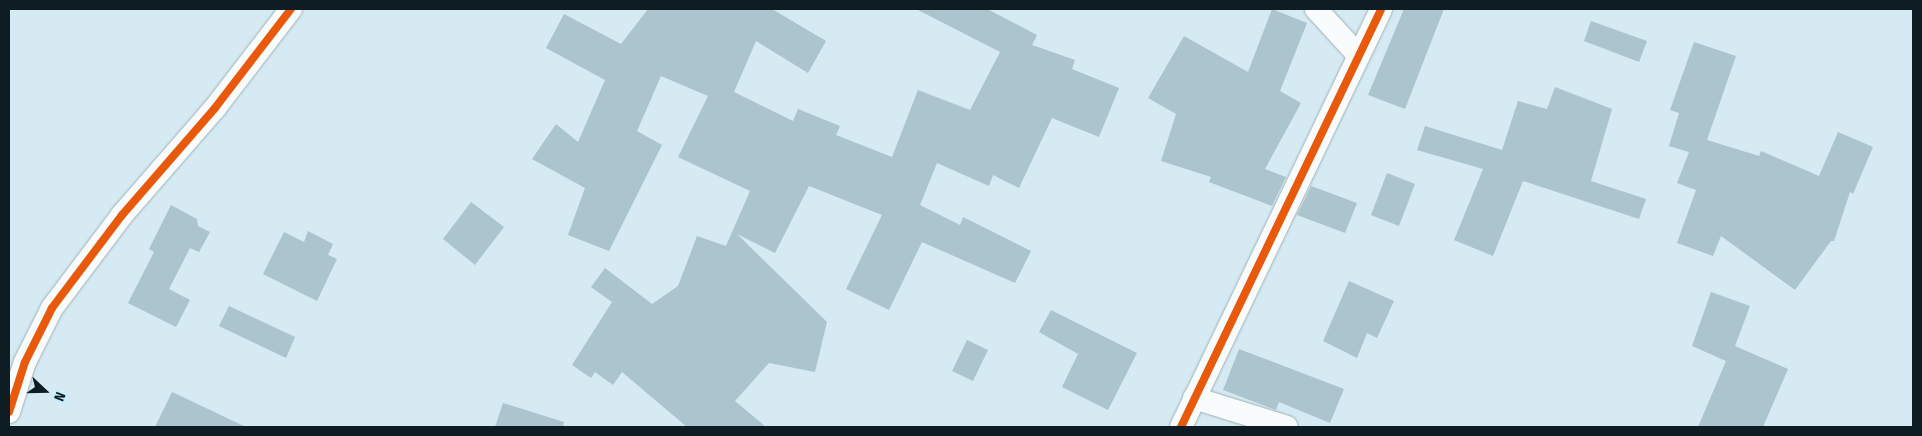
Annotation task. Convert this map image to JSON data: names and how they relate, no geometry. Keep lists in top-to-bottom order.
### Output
{
  "north": "right"
}
